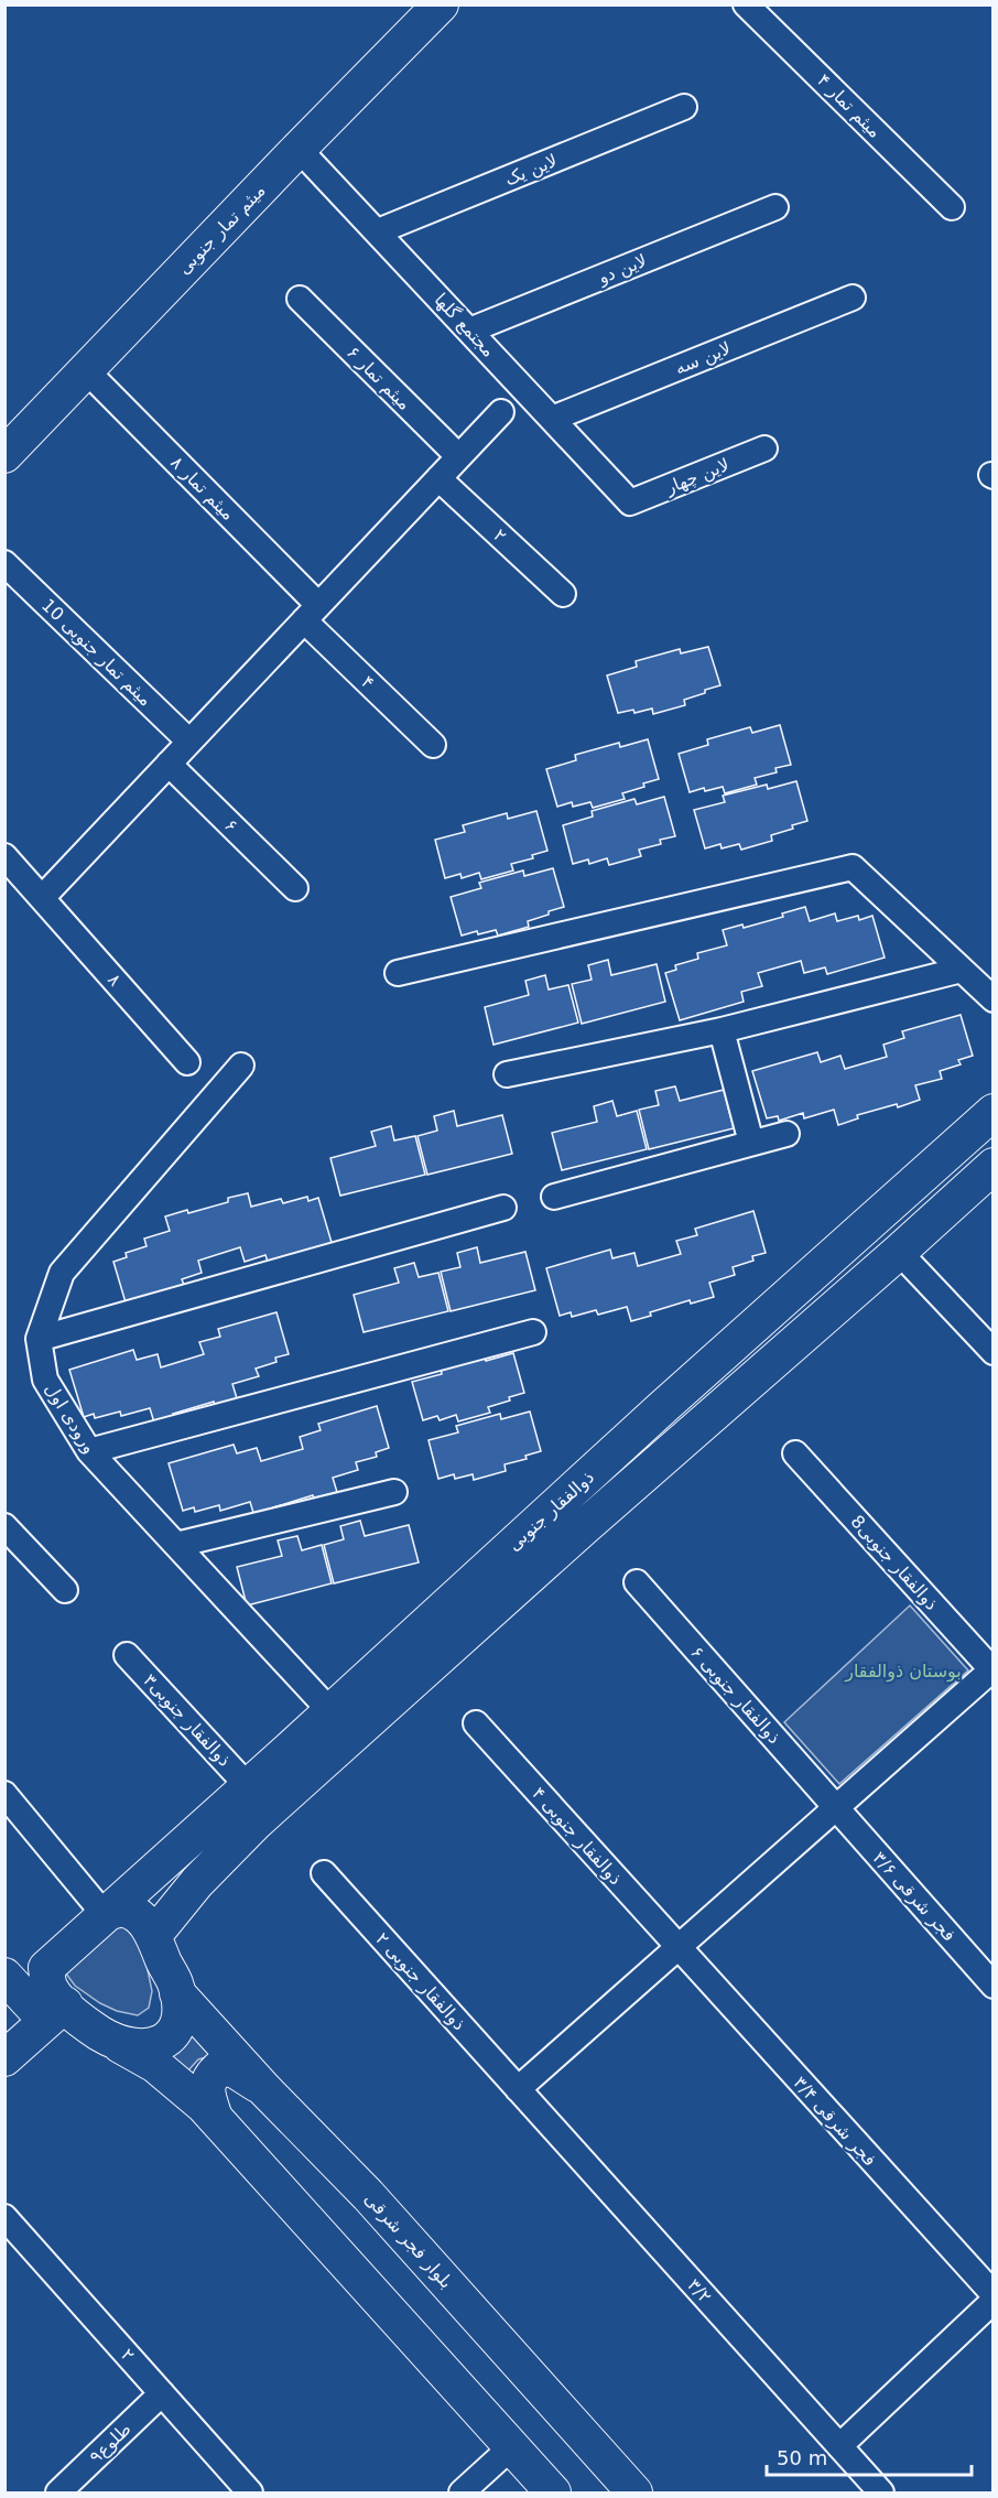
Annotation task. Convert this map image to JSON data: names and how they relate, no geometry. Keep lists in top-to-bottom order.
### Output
{
  "streets": {
    "main road": ["میثم تمار جنوبی", "ذوالفقار جنوبی", "بلوار فجر شرقی"],
    "street": [
      "میثم تمار ۴",
      "لاین یک",
      "لاین دو",
      "مجتمع گلها",
      "لاین سه",
      "میثم تمار ۶",
      "لاین چهار",
      "میثم تمار ۸",
      "۲",
      "میثم تمار جنوبی 10",
      "۴",
      "۶",
      "۸",
      "ورودی اول",
      "8ذوالفقار جنوبی",
      "۶ ذوالفقار جنوبی",
      "ذوالفقار جنوبی۳",
      "۴ ذوالفقار جنوبی",
      "۳/۶ فجر شرقی",
      "۲ ذوالفقار جنوبی",
      "۳/۴ فجر شرقی",
      "۳/۲",
      "طلوع۹"
    ]
  },
  "crossings": [
    ["لاین یک", "مجتمع گلها"],
    ["میثم تمار جنوبی", "مجتمع گلها"],
    ["میثم تمار جنوبی", "میثم تمار ۸"],
    ["لاین دو", "مجتمع گلها"],
    ["مجتمع گلها", "لاین سه"],
    ["مجتمع گلها", "لاین چهار"],
    ["میثم تمار ۸", "۴"],
    ["۲", "طلوع۹"],
    ["ورودی اول", "ذوالفقار جنوبی"],
    ["ذوالفقار جنوبی", "ذوالفقار جنوبی۳"],
    ["ذوالفقار جنوبی", "بلوار فجر شرقی"],
    ["۶ ذوالفقار جنوبی", "۳/۶ فجر شرقی"],
    ["۴ ذوالفقار جنوبی", "۳/۴ فجر شرقی"],
    ["۲ ذوالفقار جنوبی", "۳/۲"]
  ],
  "parks": ["بوستان ذوالفقار"],
  "scale_bar": "50 m"
}
